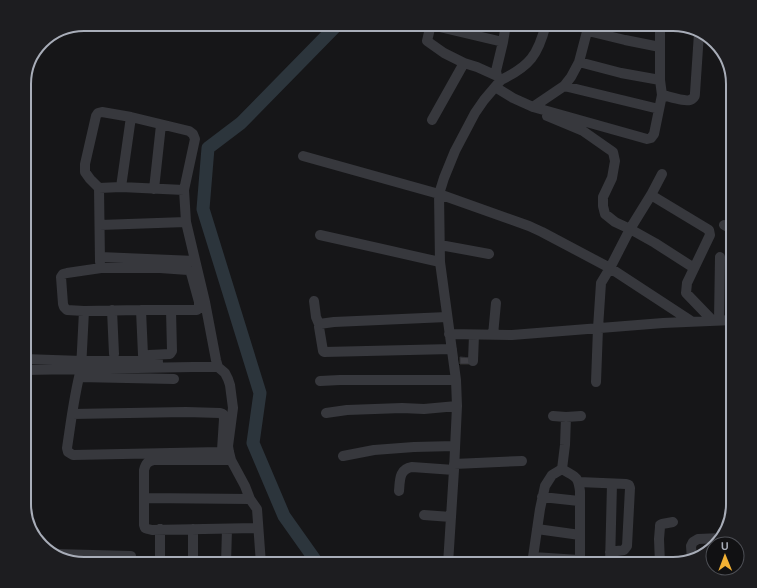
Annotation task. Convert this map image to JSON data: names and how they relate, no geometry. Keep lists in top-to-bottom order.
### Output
{
  "north": "top"
}
